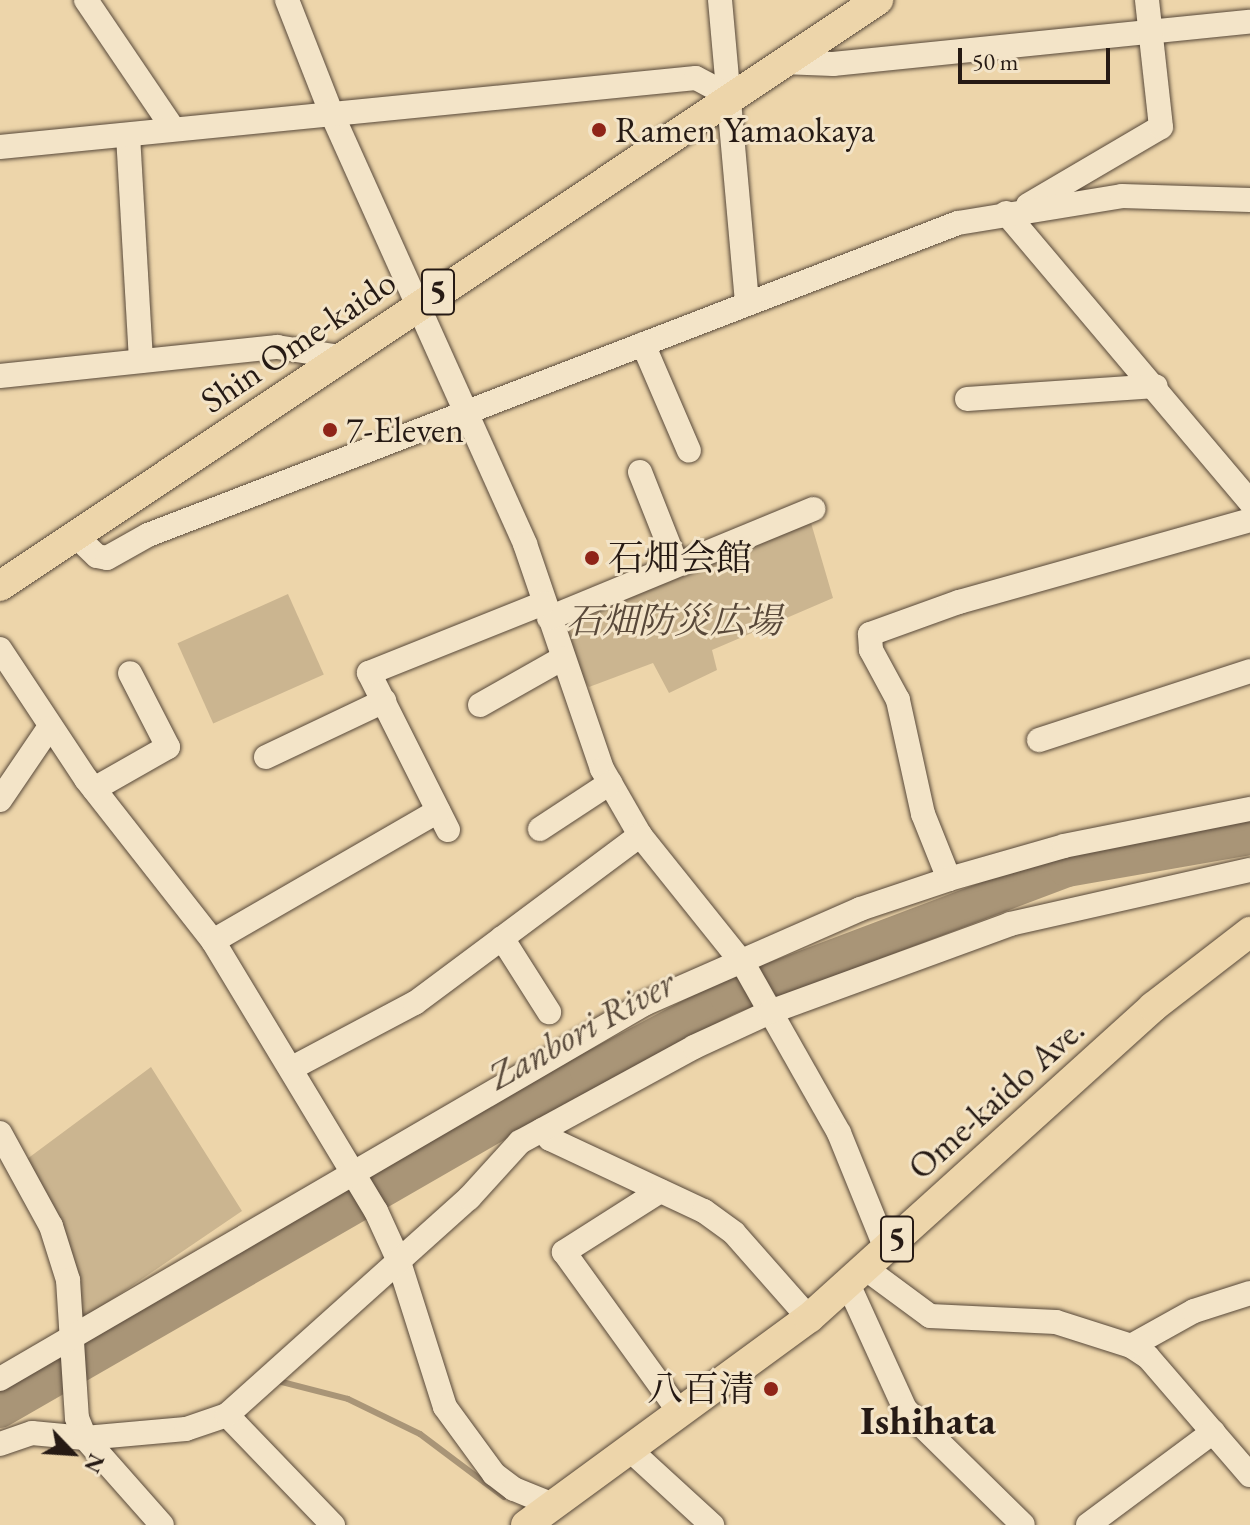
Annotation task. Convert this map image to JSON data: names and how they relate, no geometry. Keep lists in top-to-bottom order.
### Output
{
  "streets": {
    "main road": ["5", "Shin Ome-kaido", "Ome-kaido Ave."]
  },
  "districts": ["Ishihata"],
  "water": ["Zanbori River"],
  "parks": ["石畑防災広場"],
  "places": [
    "Ramen Yamaokaya",
    "7-Eleven",
    "石畑会館",
    "八百清"
  ],
  "scale_bar": "50 m",
  "north": "bottom right"
}
